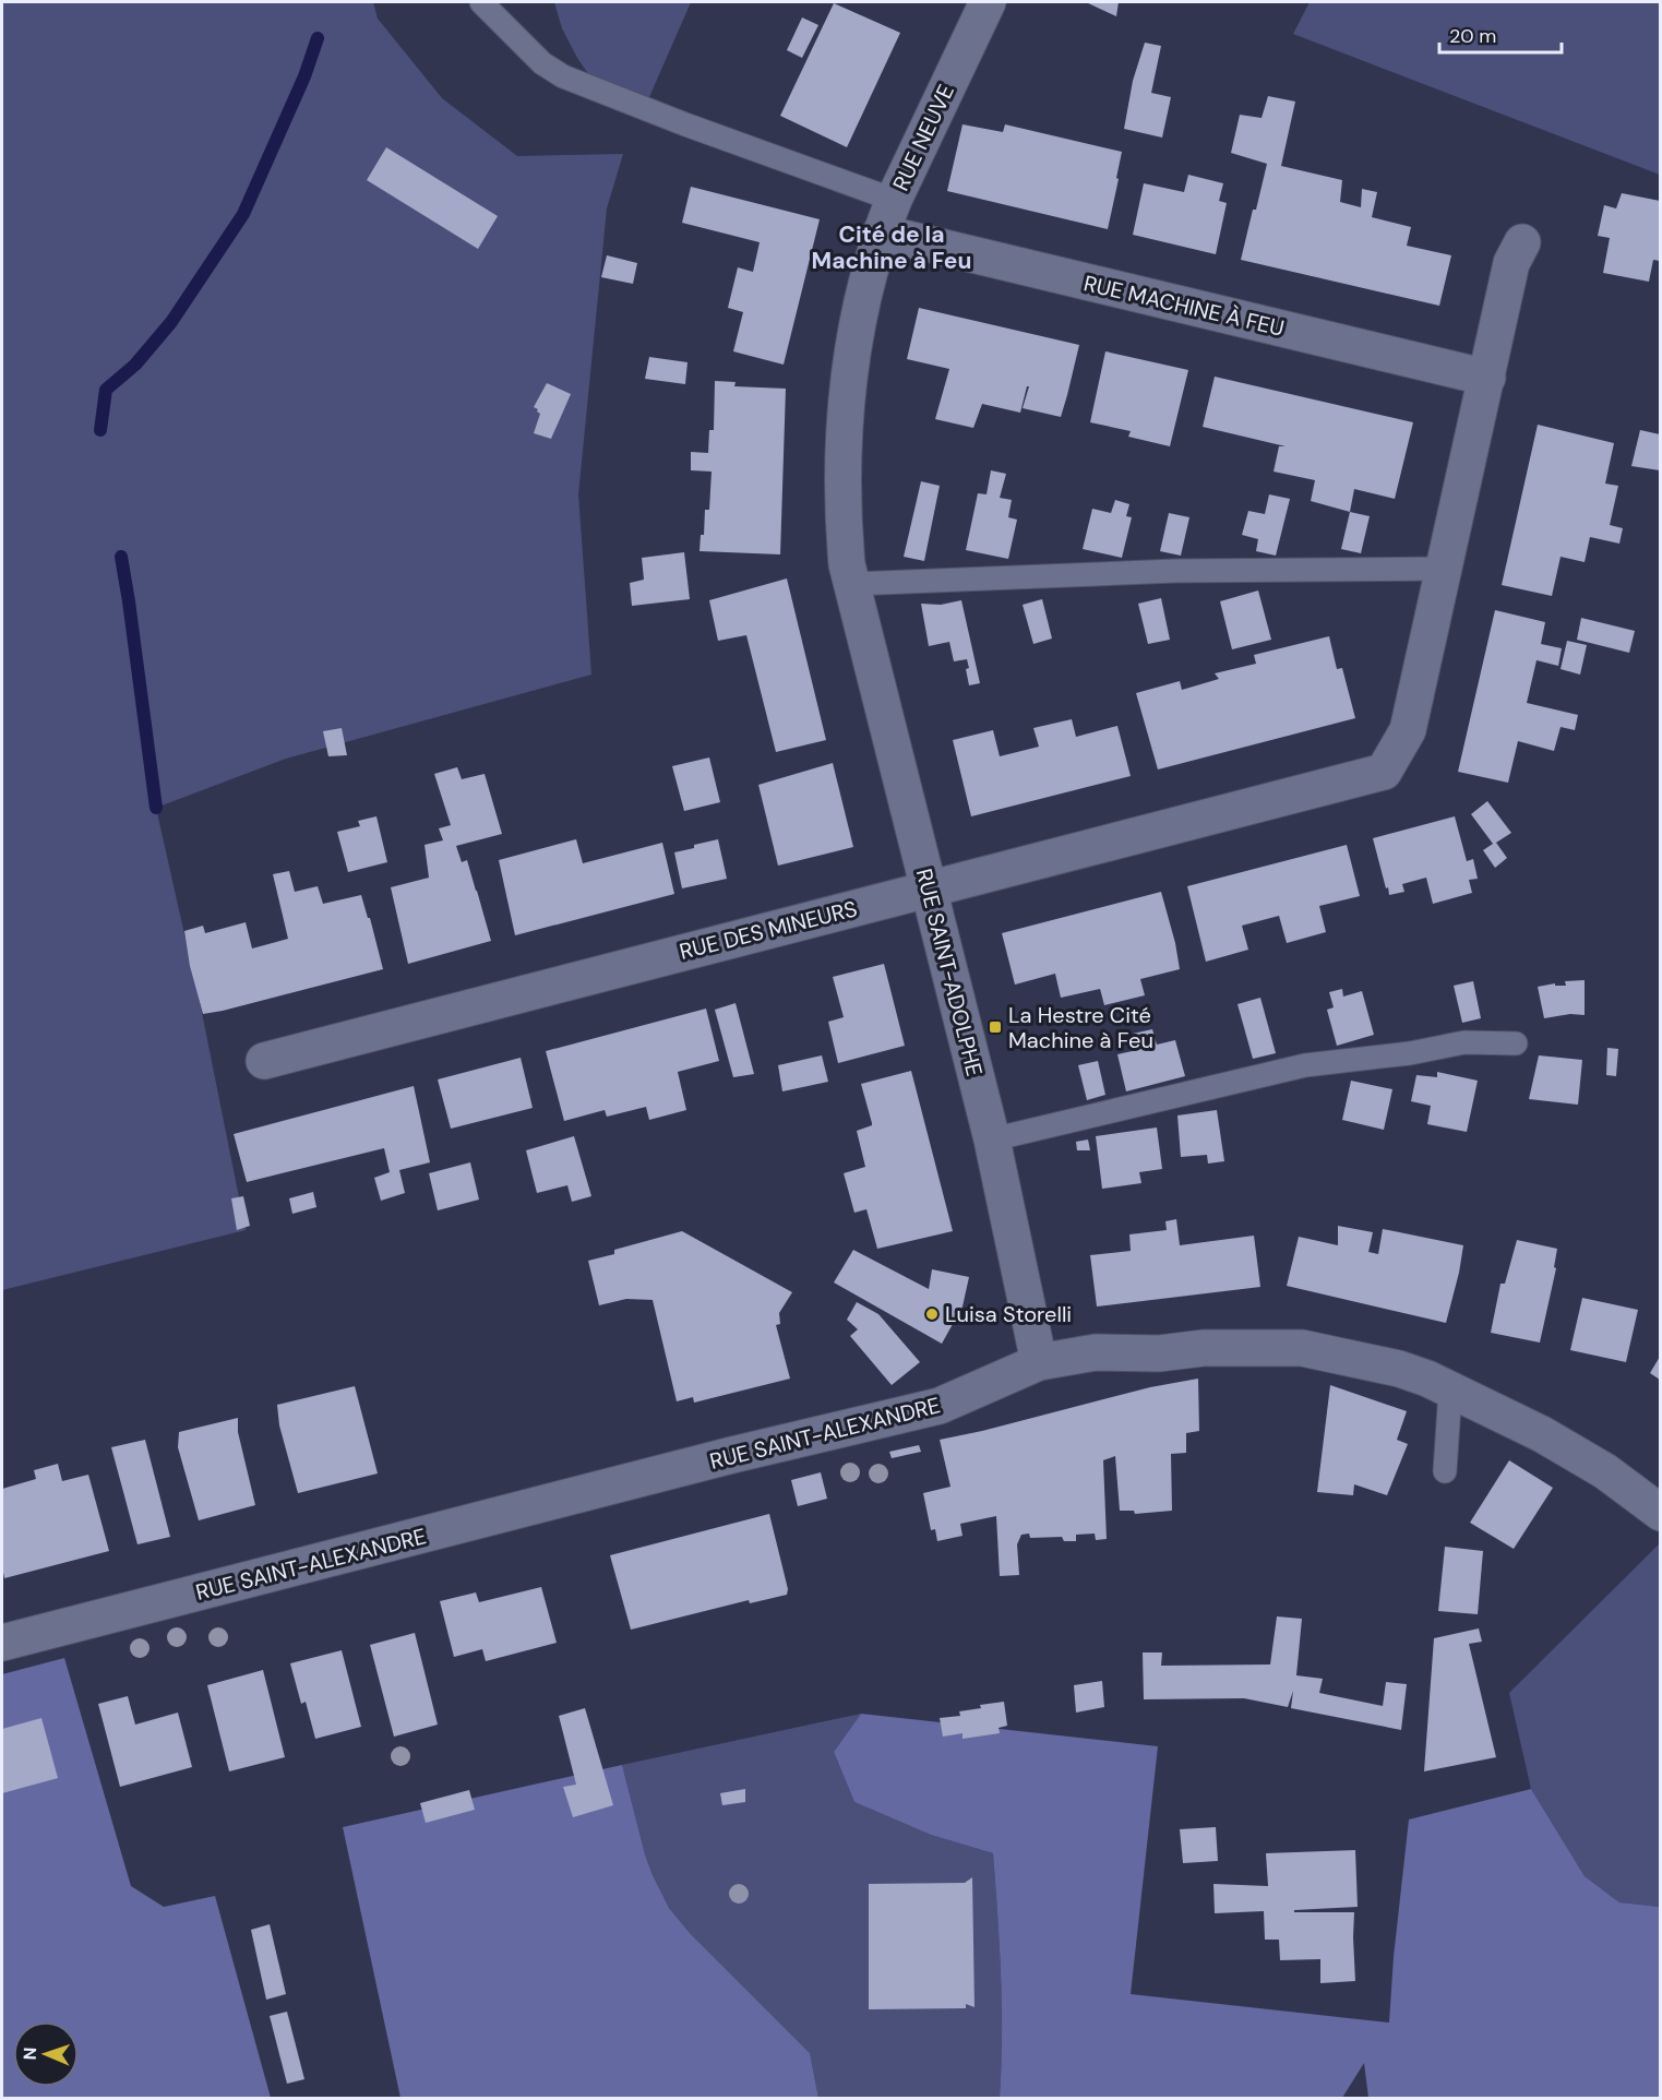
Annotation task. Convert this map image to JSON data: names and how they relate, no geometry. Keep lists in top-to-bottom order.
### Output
{
  "streets": {
    "street": [
      "RUE NEUVE",
      "RUE MACHINE À FEU",
      "RUE DES MINEURS",
      "RUE SAINT-ADOLPHE",
      "RUE SAINT-ALEXANDRE"
    ]
  },
  "crossings": [
    ["RUE NEUVE", "RUE MACHINE À FEU"],
    ["RUE NEUVE", "RUE SAINT-ADOLPHE"],
    ["RUE DES MINEURS", "RUE SAINT-ADOLPHE"],
    ["RUE SAINT-ADOLPHE", "RUE SAINT-ALEXANDRE"]
  ],
  "districts": ["Cité de la Machine à Feu"],
  "places": {
    "transit": ["La Hestre Cité Machine à Feu"],
    "other": ["Luisa Storelli"]
  },
  "scale_bar": "20 m",
  "north": "left"
}
